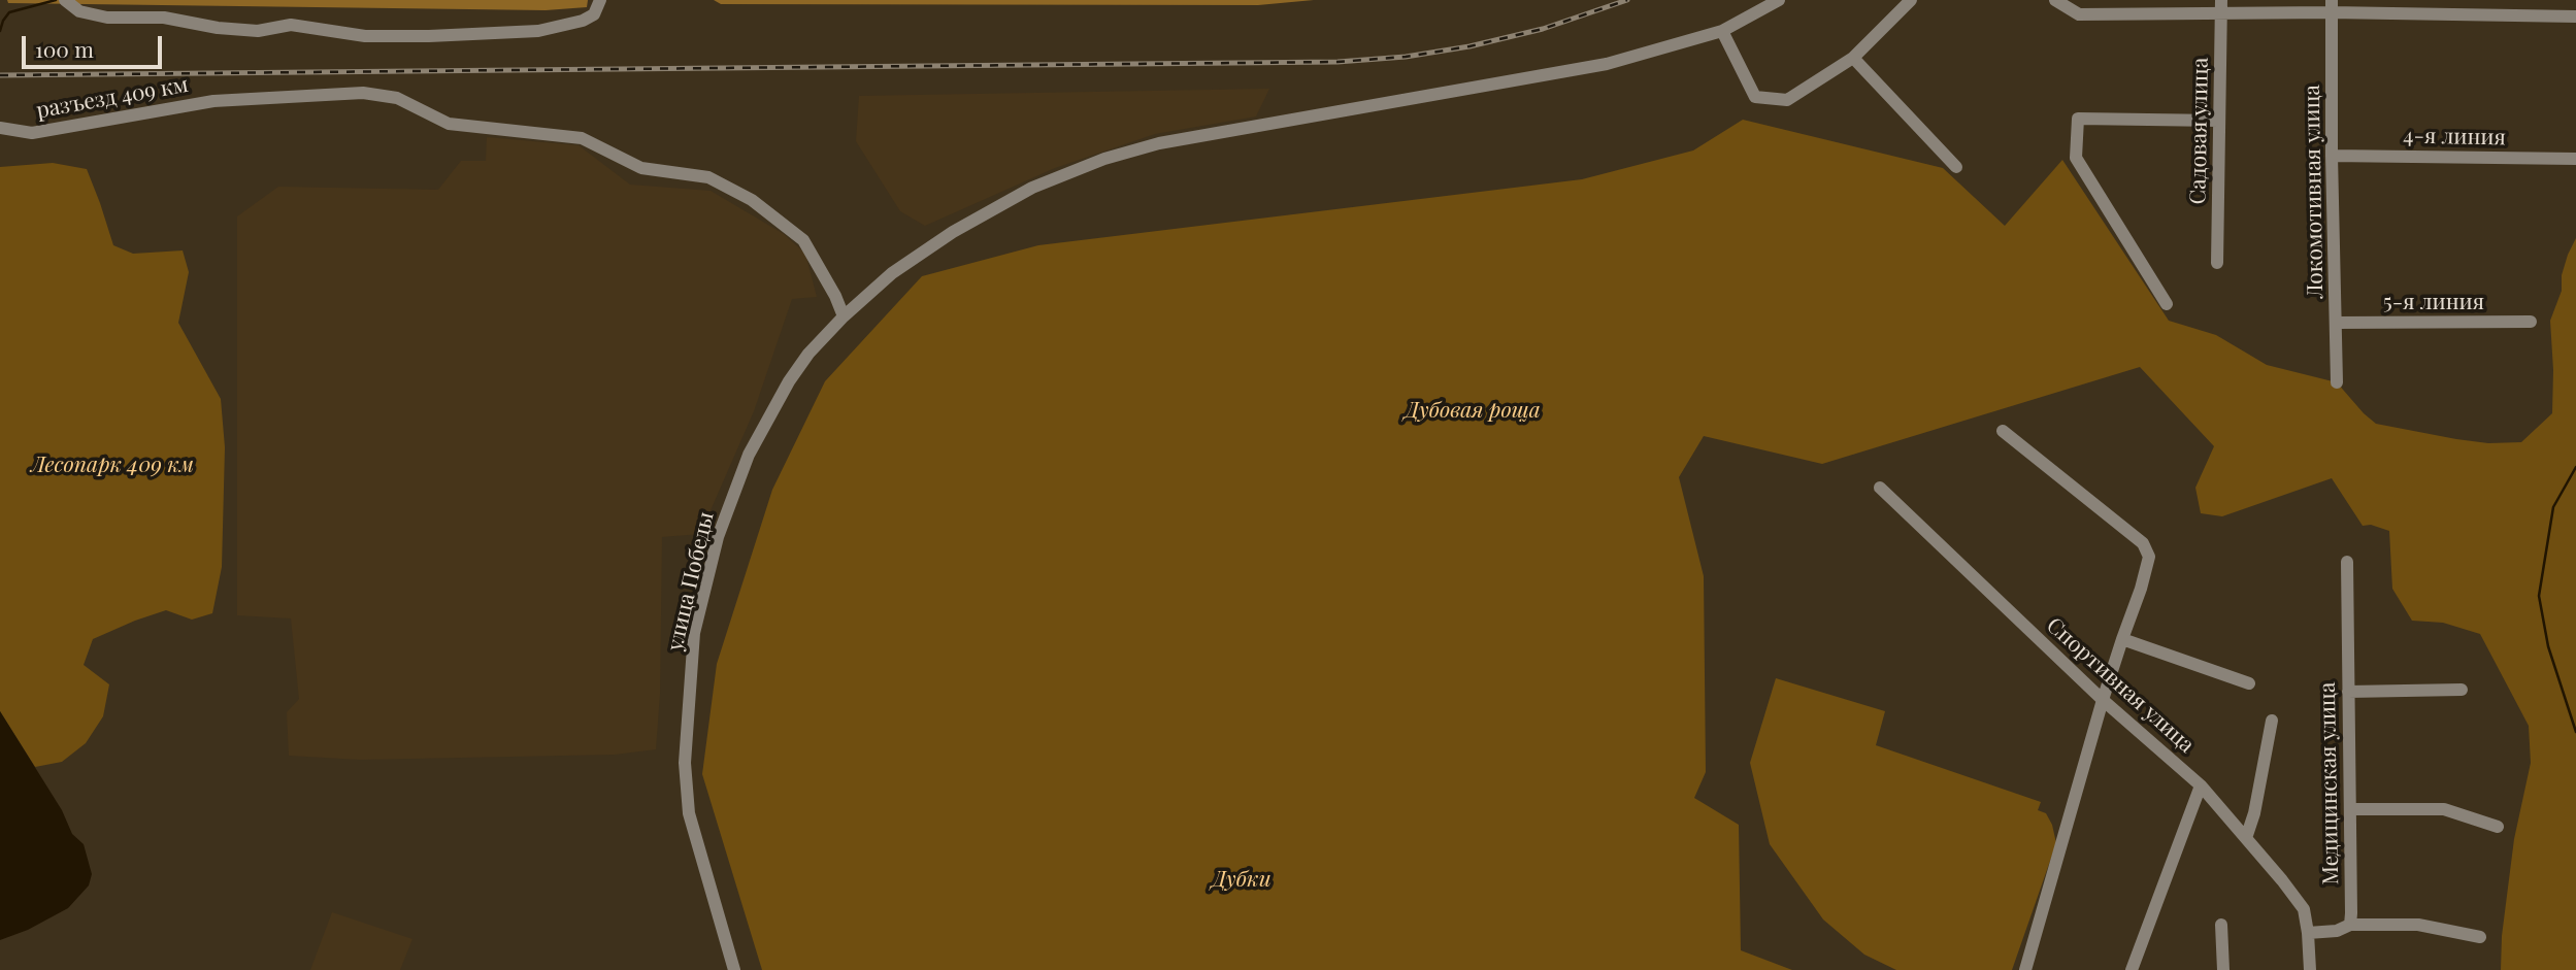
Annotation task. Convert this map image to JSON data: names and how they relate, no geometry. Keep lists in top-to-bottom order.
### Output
{
  "streets": {
    "street": [
      "разъезд 409 км",
      "Садовая улица",
      "4-я линия",
      "Локомотивная улица",
      "5-я линия",
      "улица Победы",
      "Спортивная улица",
      "Медицинская улица"
    ]
  },
  "crossings": [
    ["разъезд 409 км", "улица Победы"],
    ["4-я линия", "Локомотивная улица"],
    ["Локомотивная улица", "5-я линия"]
  ],
  "parks": ["Дубовая роща", "Лесопарк 409 км", "Дубки"],
  "scale_bar": "100 m"
}
